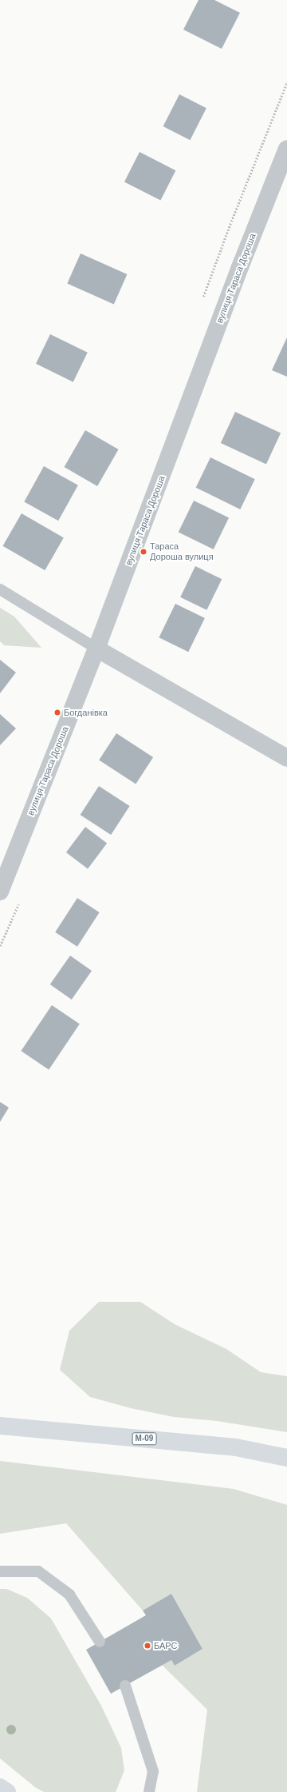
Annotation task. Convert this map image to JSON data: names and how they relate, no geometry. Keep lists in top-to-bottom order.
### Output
{
  "streets": {
    "highway": ["М-09"],
    "street": ["вулиця Тараса Дороша"]
  },
  "places": ["Тараса Дороша вулиця", "Богданівка", "БАРС"]
}
